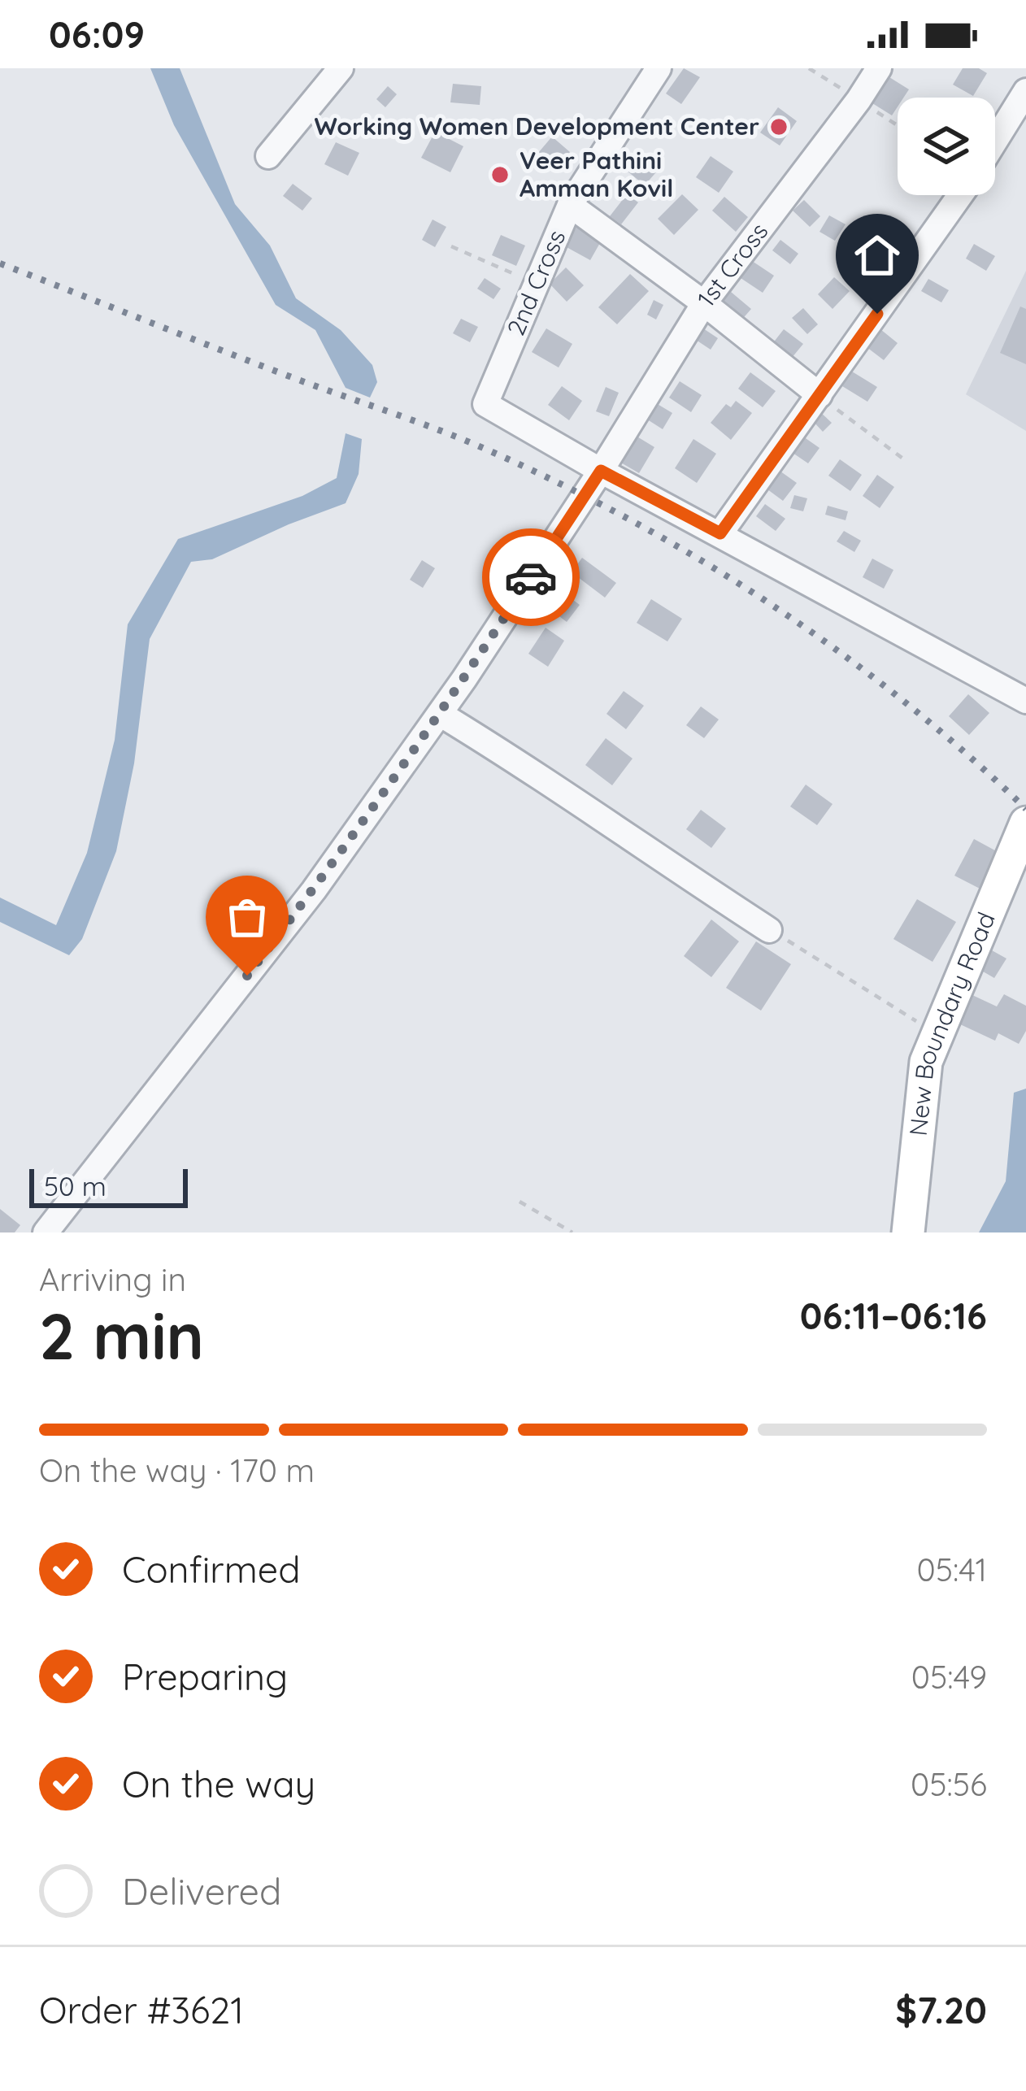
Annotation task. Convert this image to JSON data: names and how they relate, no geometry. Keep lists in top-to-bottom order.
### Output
{
  "streets": {
    "main road": ["New Boundary Road"],
    "street": ["1st Cross", "2nd Cross"]
  },
  "crossings": [
    ["1st Cross", "2nd Cross"]
  ],
  "places": ["Working Women Development Center", "Veer Pathini Amman Kovil"],
  "scale_bar": "50 m",
  "page": {
    "status": "06:09",
    "scale": "50 m",
    "heading": ["2 min", "Arriving in", "06:11–06:16"],
    "panel": ["Order #3621", "$7.20"],
    "bar": "On the way · 170 m",
    "list": [
      ["Confirmed", "05:41"],
      ["Preparing", "05:49"],
      ["On the way", "05:56"],
      "Delivered"
    ]
  }
}
